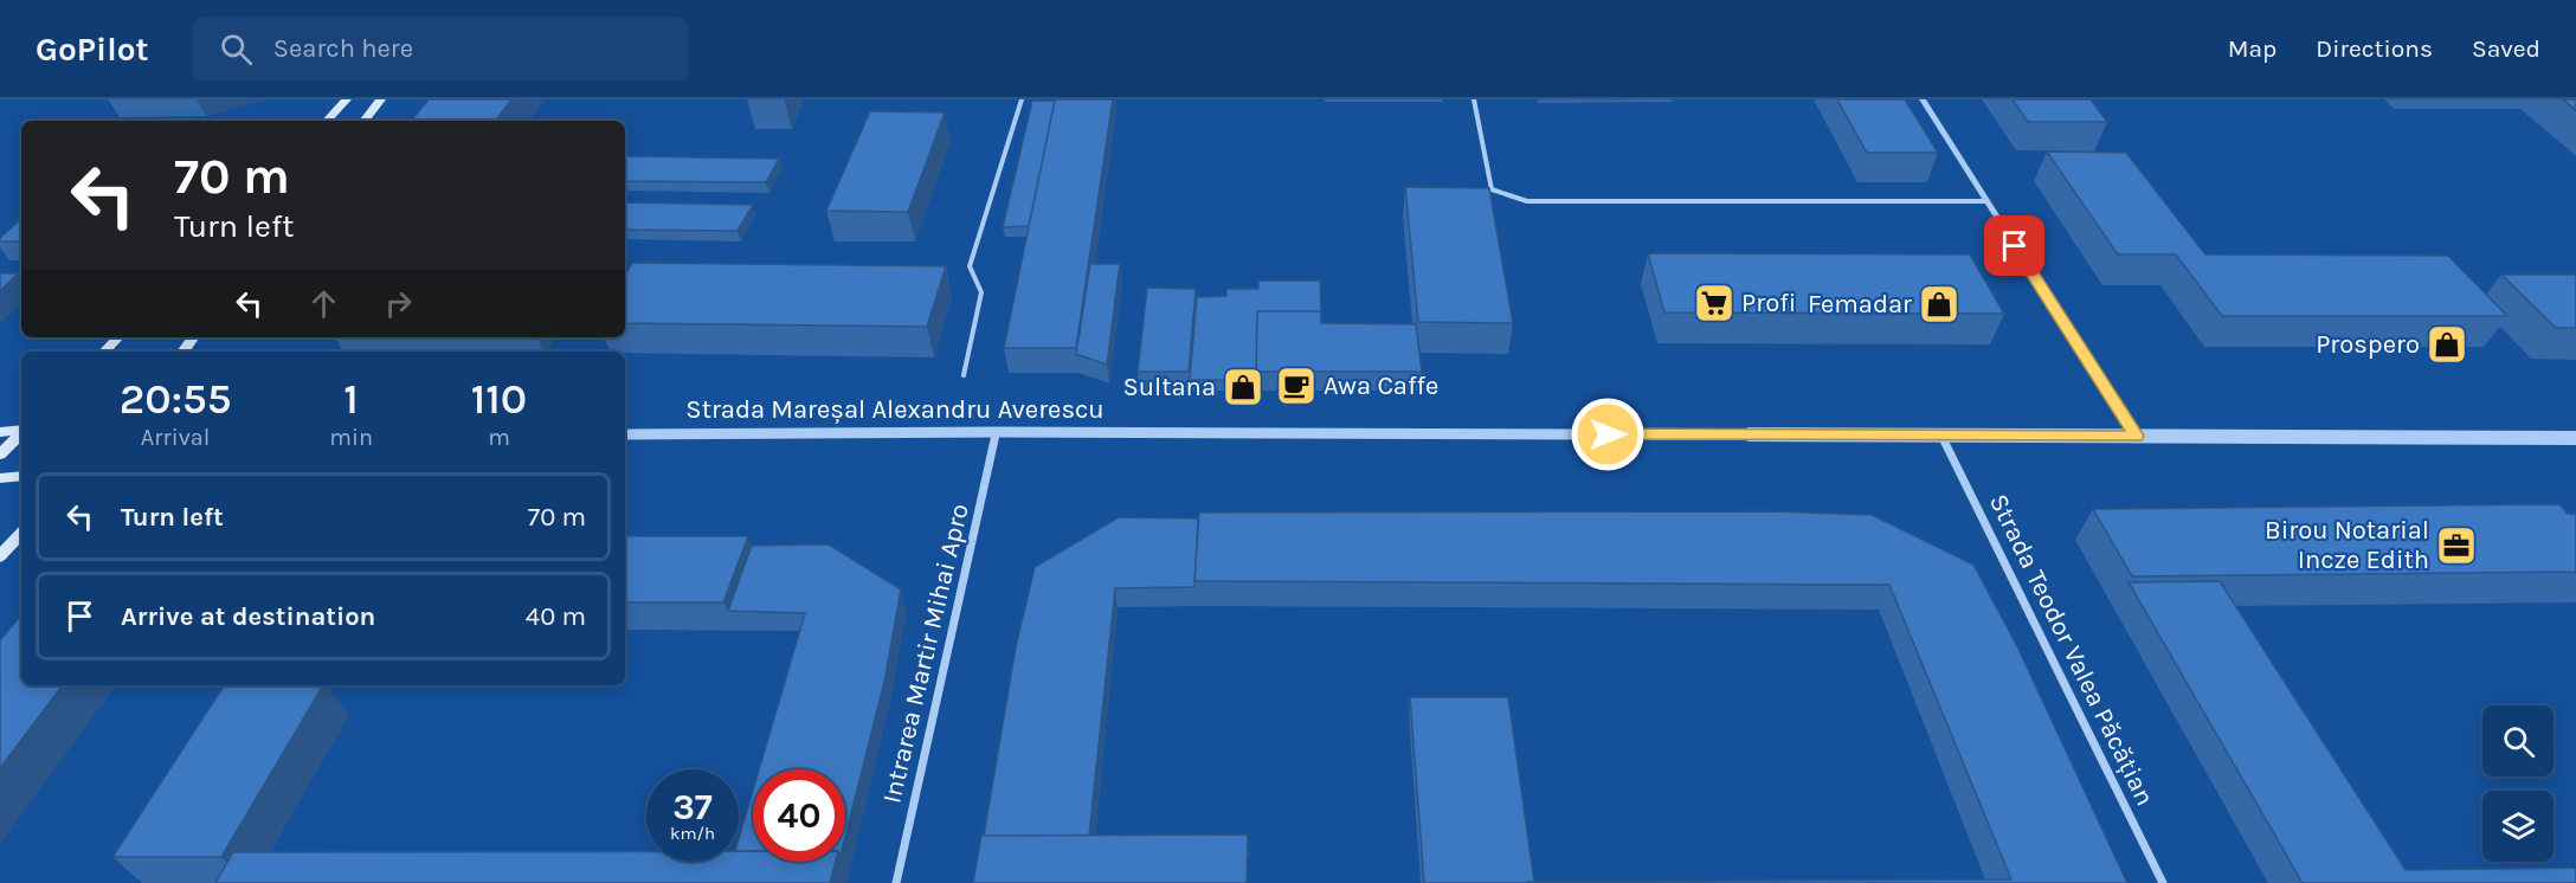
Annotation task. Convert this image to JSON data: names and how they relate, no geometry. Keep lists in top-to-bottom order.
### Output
{
  "streets": {
    "street": ["Strada Mareșal Alexandru Averescu", "Strada Teodor Valea Păcățian", "Intrarea Martir Mihai Apro"]
  },
  "crossings": [
    ["Strada Mareșal Alexandru Averescu", "Strada Teodor Valea Păcățian"],
    ["Strada Mareșal Alexandru Averescu", "Intrarea Martir Mihai Apro"]
  ],
  "places": {
    "supermarket": ["Profi"],
    "shop": ["Femadar", "Prospero", "Sultana"],
    "cafe": ["Awa Caffe"],
    "office": ["Birou Notarial Incze Edith"]
  },
  "page": {
    "header": "GoPilot",
    "search": "Search here",
    "nav": ["Map", "Directions", "Saved"],
    "turn": ["70 m", "Turn left"],
    "eta": [
      "20:55",
      "Arrival",
      "1",
      "min",
      "110",
      "m"
    ],
    "list": [
      {
        "name": "Turn left",
        "value": "70 m"
      },
      {
        "name": "Arrive at destination",
        "value": "40 m"
      }
    ],
    "speed": "37 km/h",
    "limit": "40"
  }
}
